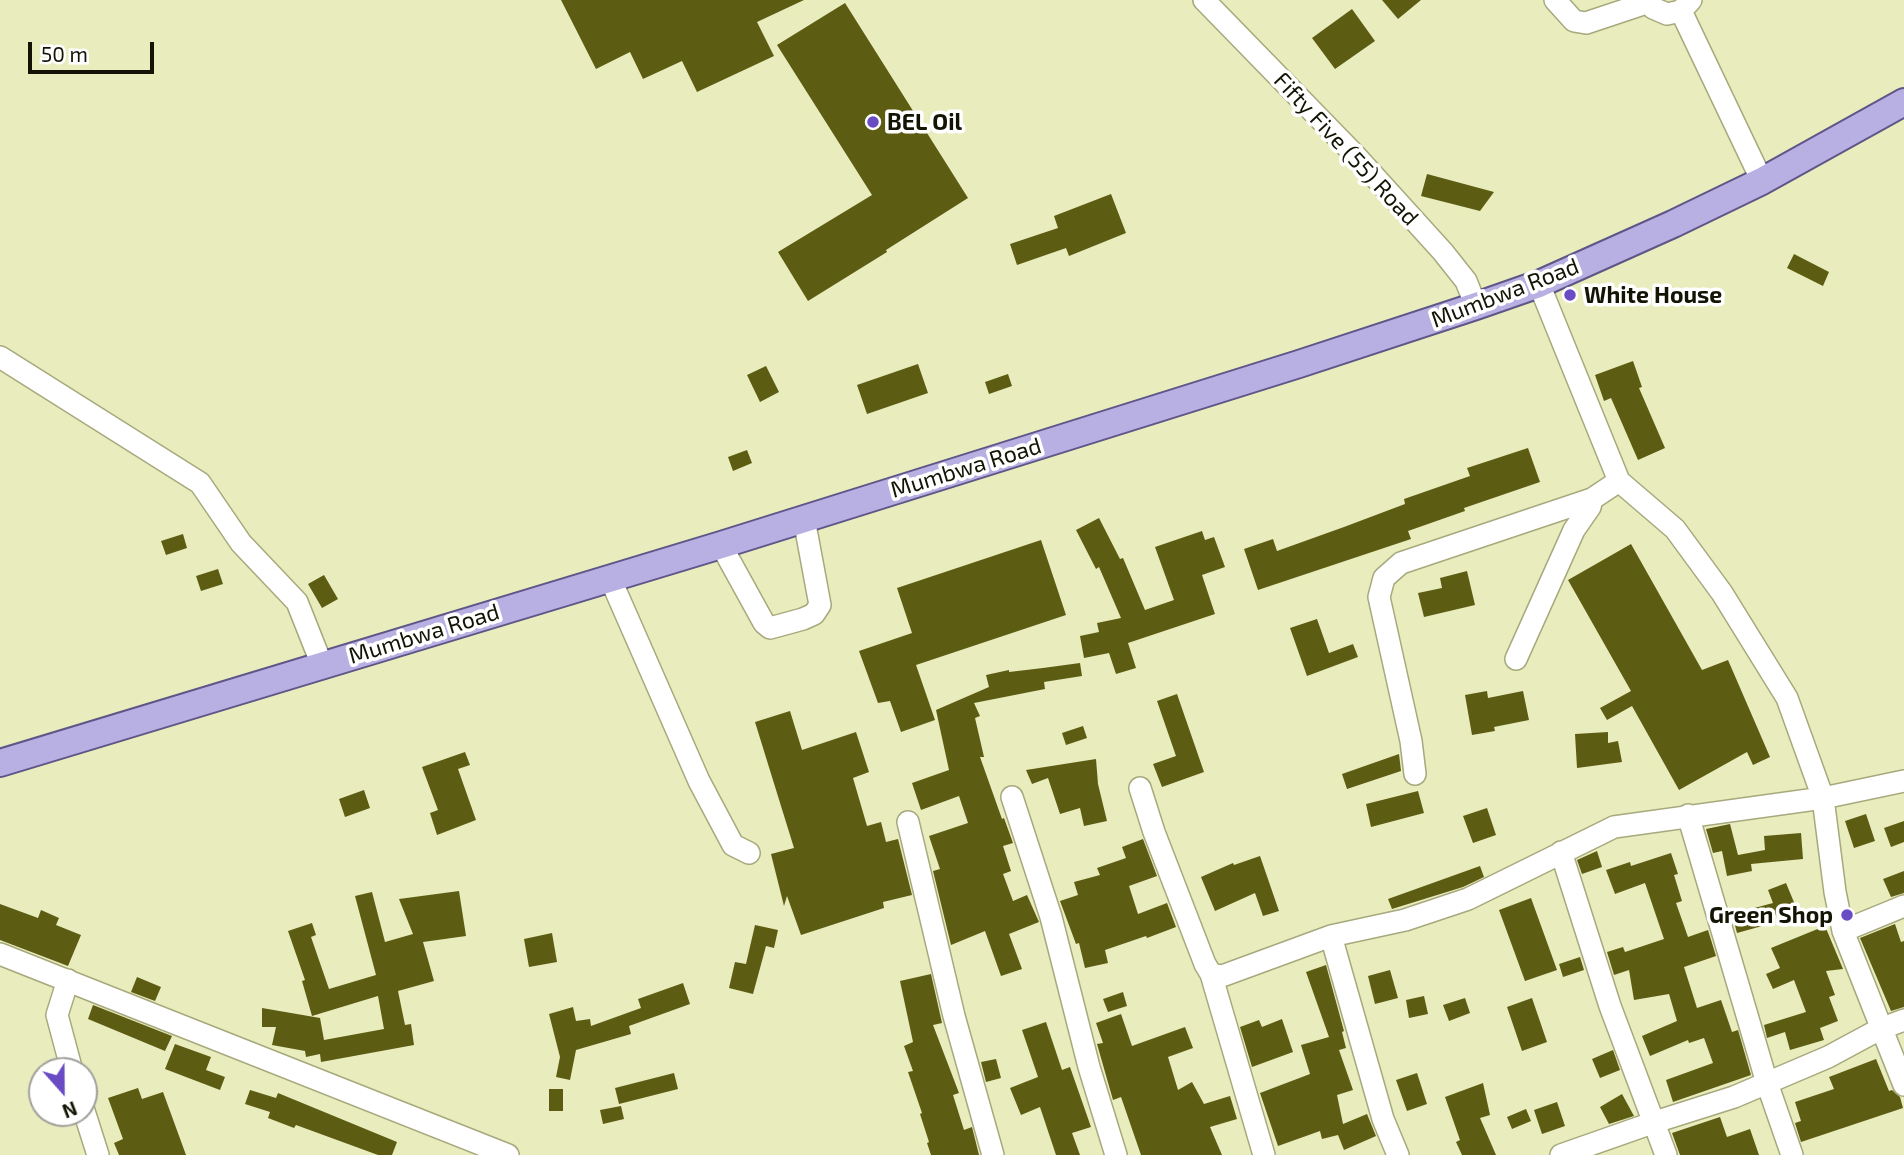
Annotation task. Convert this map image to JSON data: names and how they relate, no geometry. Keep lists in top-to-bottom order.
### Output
{
  "streets": {
    "main road": ["Mumbwa Road"],
    "street": ["Fifty Five (55) Road"]
  },
  "crossings": [
    ["Fifty Five (55) Road", "Mumbwa Road"]
  ],
  "places": ["BEL Oil", "White House", "Green Shop"],
  "scale_bar": "50 m",
  "north": "bottom"
}
